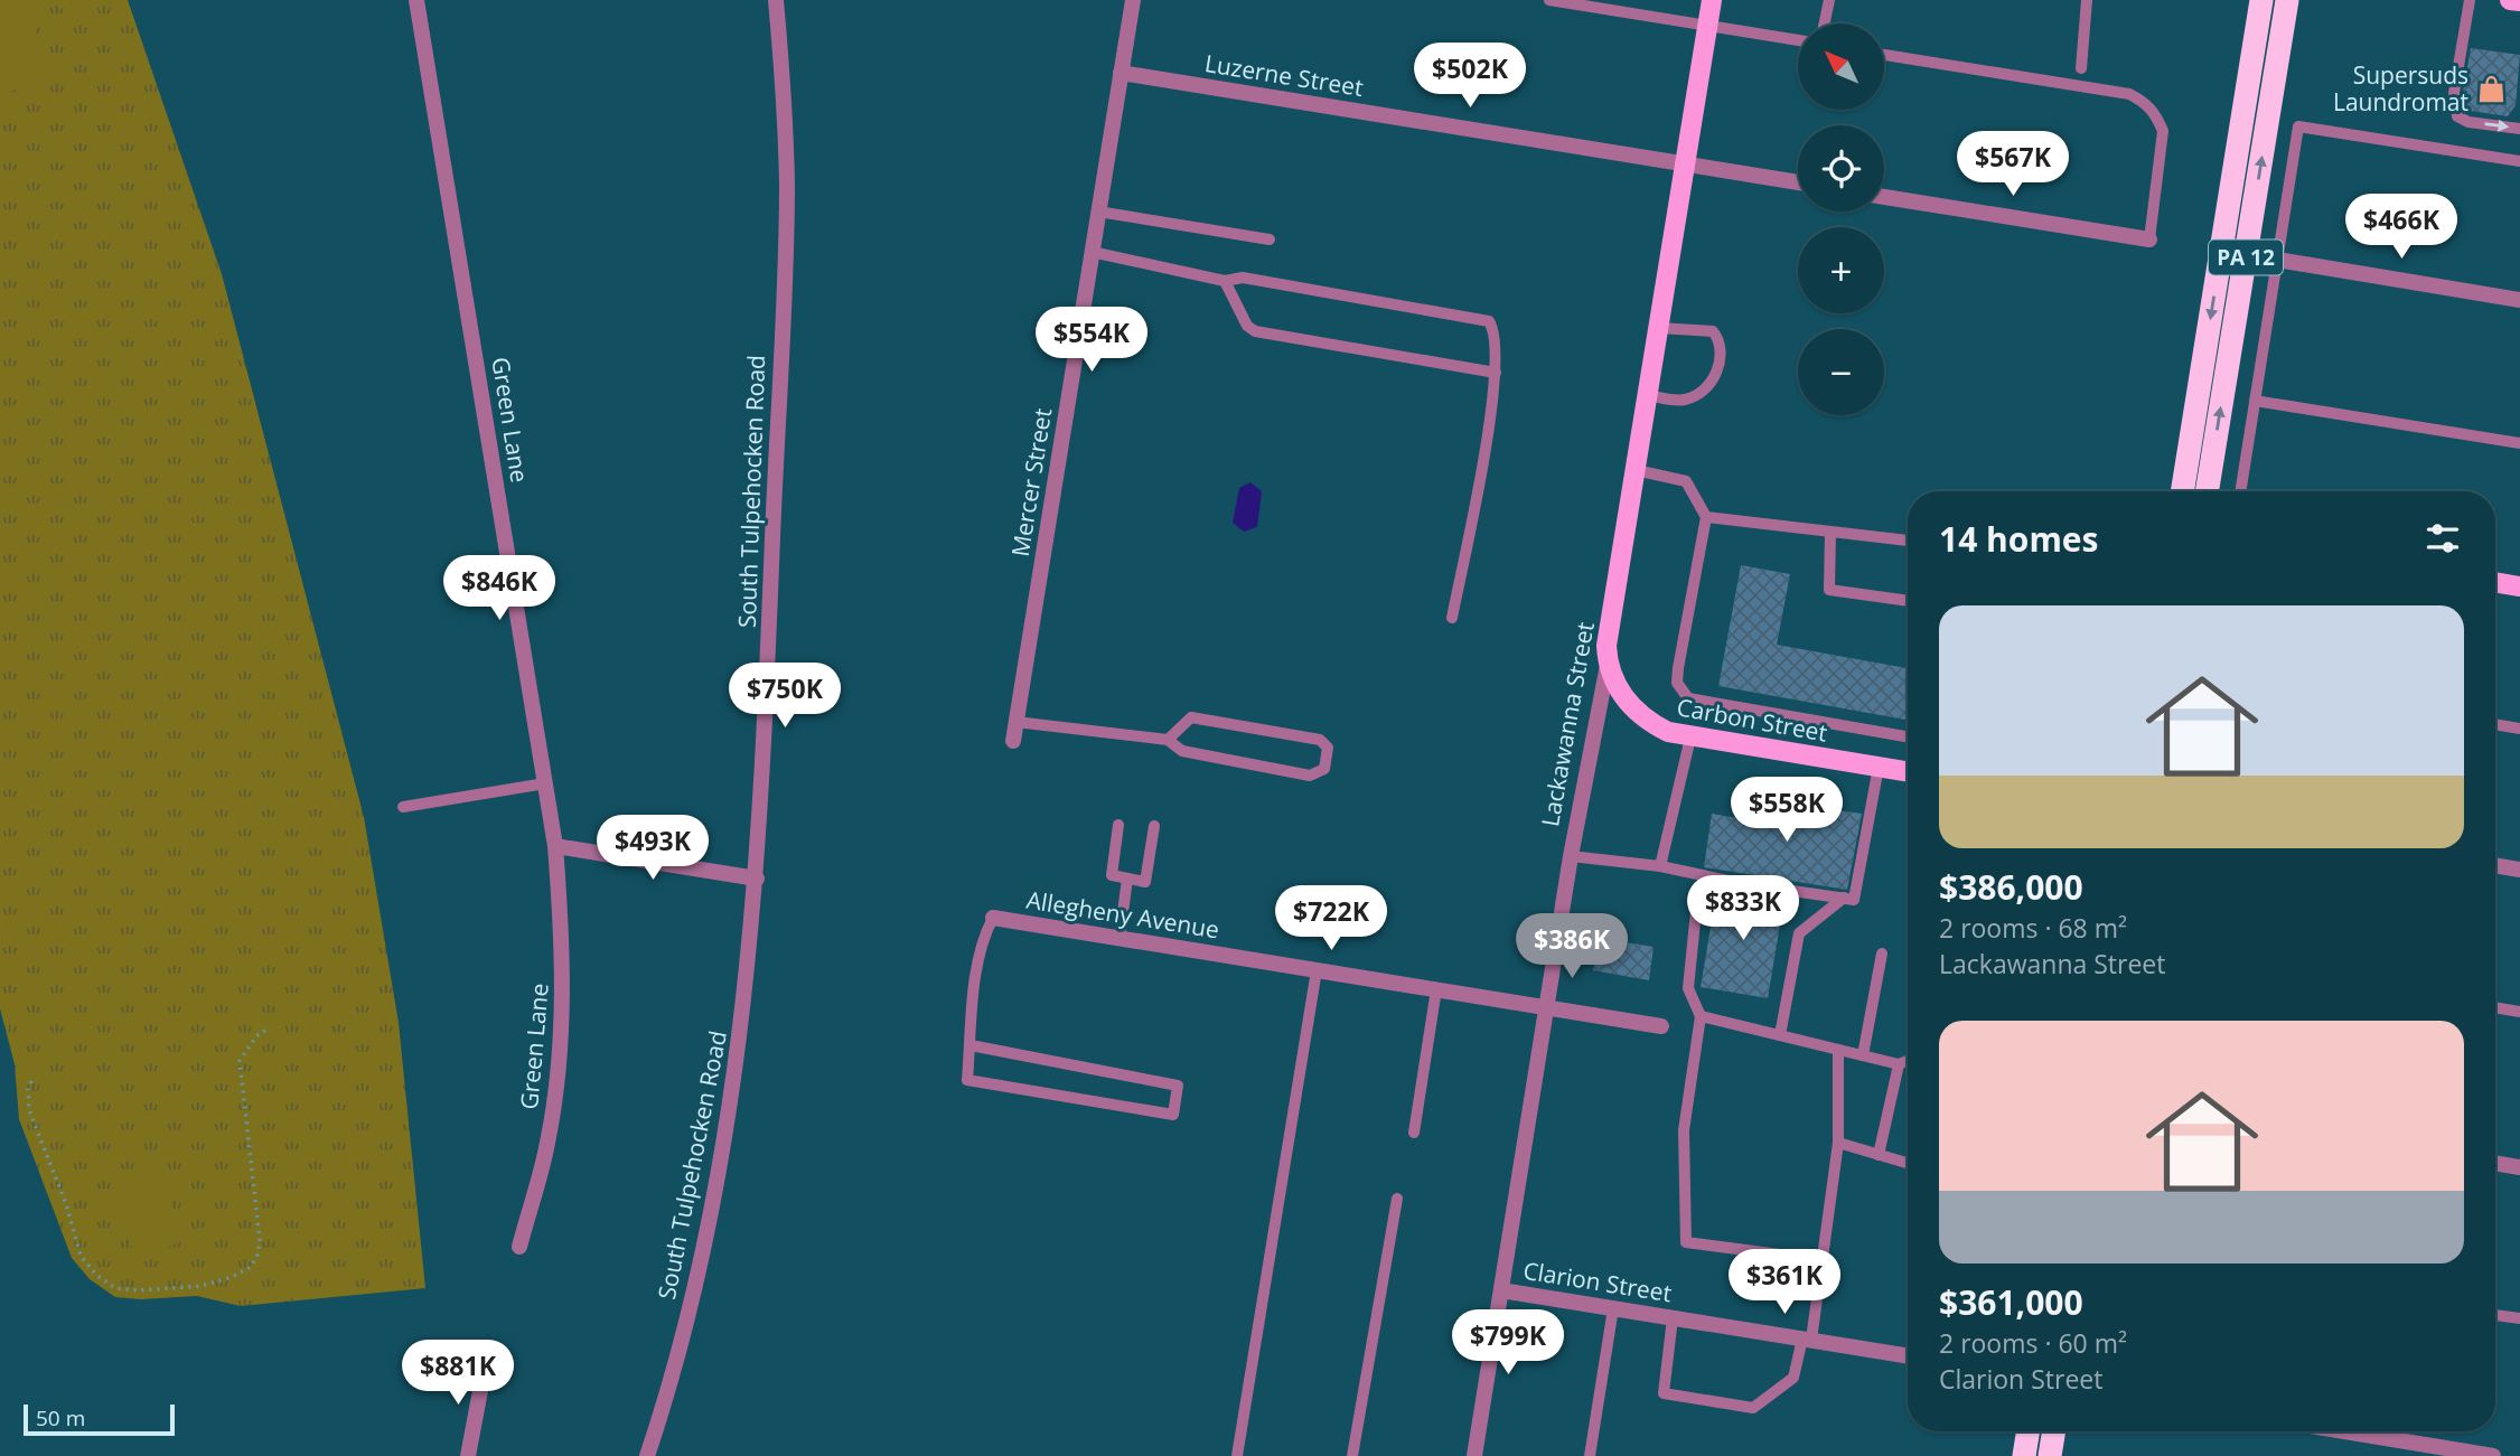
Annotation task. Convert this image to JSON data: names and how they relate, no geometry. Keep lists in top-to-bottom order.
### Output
{
  "streets": {
    "highway": ["PA 12"],
    "main road": ["Carbon Street", "Lackawanna Street"],
    "street": [
      "Luzerne Street",
      "Green Lane",
      "Mercer Street",
      "South Tulpehocken Road",
      "Allegheny Avenue",
      "Clarion Street"
    ]
  },
  "crossings": [
    ["Luzerne Street", "Mercer Street"],
    ["Luzerne Street", "Lackawanna Street"],
    ["Carbon Street", "Lackawanna Street"],
    ["Lackawanna Street", "Allegheny Avenue"],
    ["Lackawanna Street", "Clarion Street"]
  ],
  "places": {
    "shop": ["Supersuds Laundromat"]
  },
  "scale_bar": "50 m",
  "north": "top left",
  "page": {
    "map_buttons": ["+", "−"],
    "price": [
      "$502K",
      "$567K",
      "$466K",
      "$554K",
      "$846K",
      "$750K",
      "$558K",
      "$493K",
      "$833K",
      "$722K",
      "$386K",
      "$361K",
      "$799K",
      "$881K"
    ],
    "heading": "14 homes",
    "list": [
      {
        "name": "$386,000",
        "note": "2 rooms · 68 m² · Lackawanna Street"
      },
      {
        "name": "$361,000",
        "note": "2 rooms · 60 m² · Clarion Street"
      }
    ],
    "scale": "50 m"
  }
}
